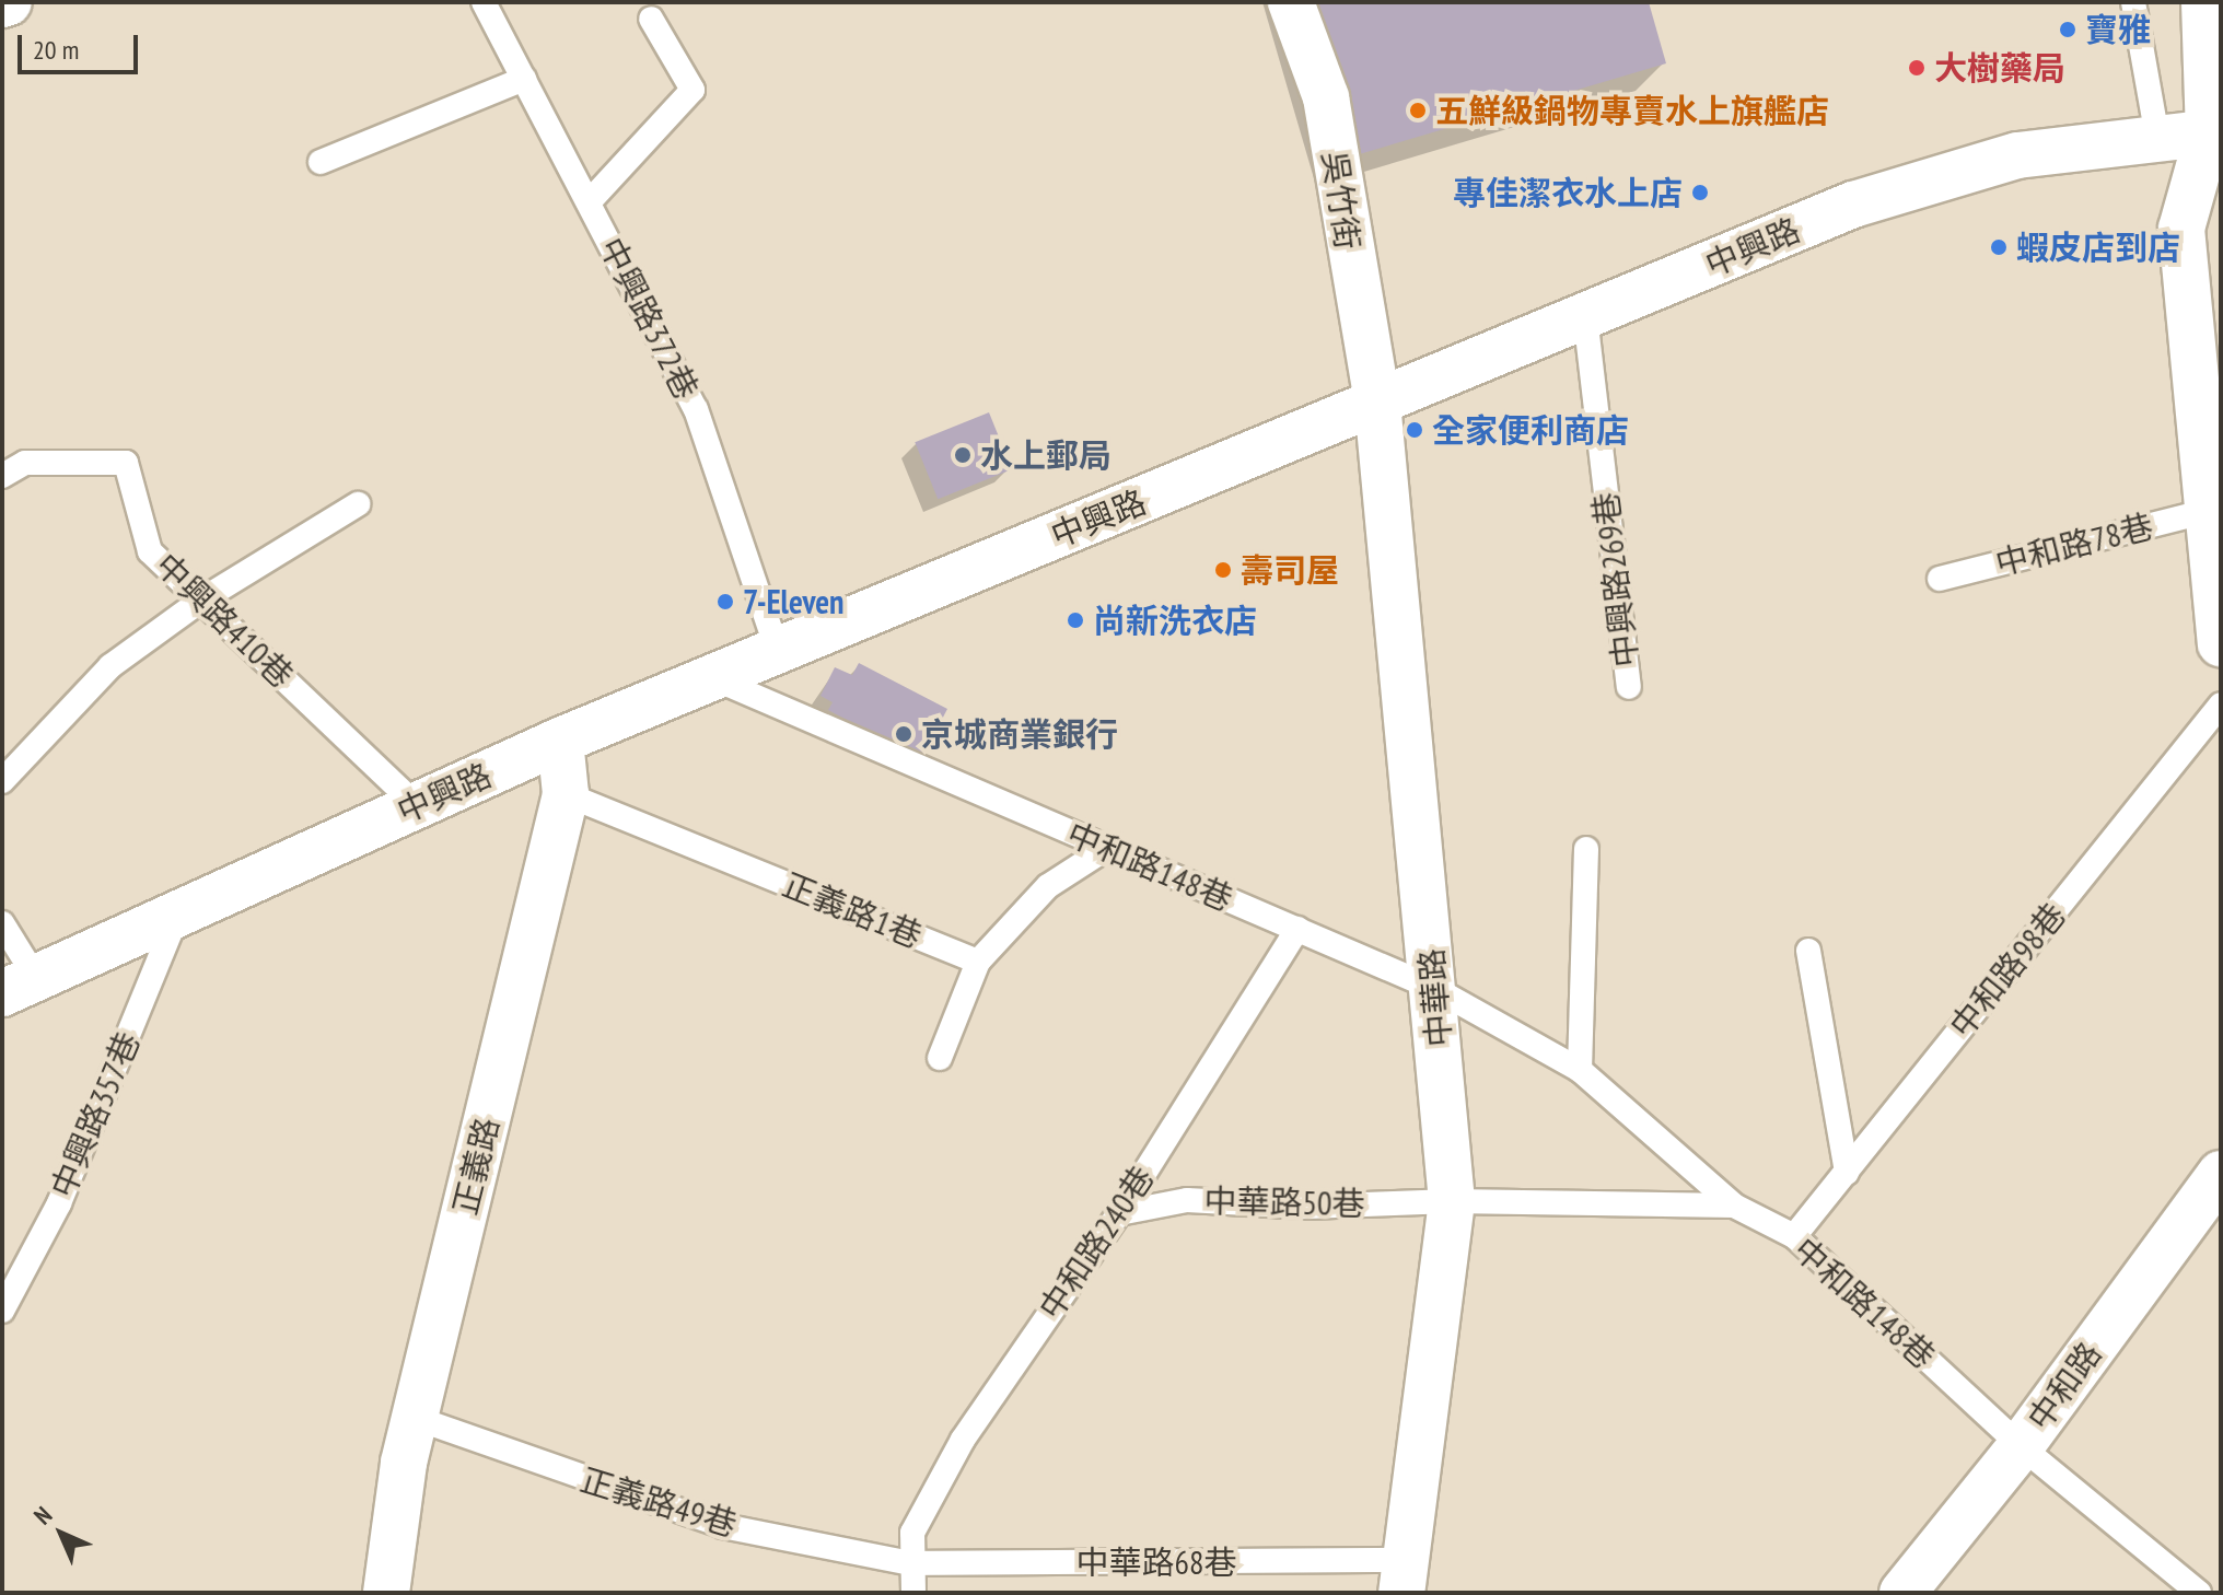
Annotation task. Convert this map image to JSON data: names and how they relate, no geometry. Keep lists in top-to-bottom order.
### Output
{
  "streets": {
    "street": [
      "吳竹街",
      "中興路",
      "中華路",
      "正義路",
      "中和路"
    ],
    "lane": [
      "中興路372巷",
      "中和路78巷",
      "中興路269巷",
      "中興路410巷",
      "中和路148巷",
      "正義路1巷",
      "中和路98巷",
      "中興路357巷",
      "中華路50巷",
      "中和路240巷",
      "正義路49巷",
      "中華路68巷"
    ]
  },
  "crossings": [
    ["吳竹街", "中興路"],
    ["吳竹街", "中華路"],
    ["中興路", "中興路372巷"],
    ["中興路", "中興路269巷"],
    ["中興路", "中興路410巷"],
    ["中興路", "中和路148巷"],
    ["中興路", "中華路"],
    ["中興路", "中興路357巷"],
    ["中興路", "正義路"],
    ["中和路148巷", "中和路98巷"],
    ["中和路148巷", "中華路"],
    ["中和路148巷", "中華路50巷"],
    ["中和路148巷", "中和路240巷"],
    ["中和路148巷", "中和路"],
    ["正義路1巷", "正義路"],
    ["中華路", "中華路50巷"],
    ["中華路", "中華路68巷"],
    ["正義路", "正義路49巷"],
    ["中華路50巷", "中和路240巷"],
    ["中和路240巷", "正義路49巷"],
    ["中和路240巷", "中華路68巷"],
    ["正義路49巷", "中華路68巷"]
  ],
  "places": [
    "寶雅",
    "大樹藥局",
    "五鮮級鍋物專賣水上旗艦店",
    "專佳潔衣水上店",
    "蝦皮店到店",
    "全家便利商店",
    "水上郵局",
    "壽司屋",
    "7-Eleven",
    "尚新洗衣店",
    "京城商業銀行"
  ],
  "scale_bar": "20 m",
  "north": "top left"
}
